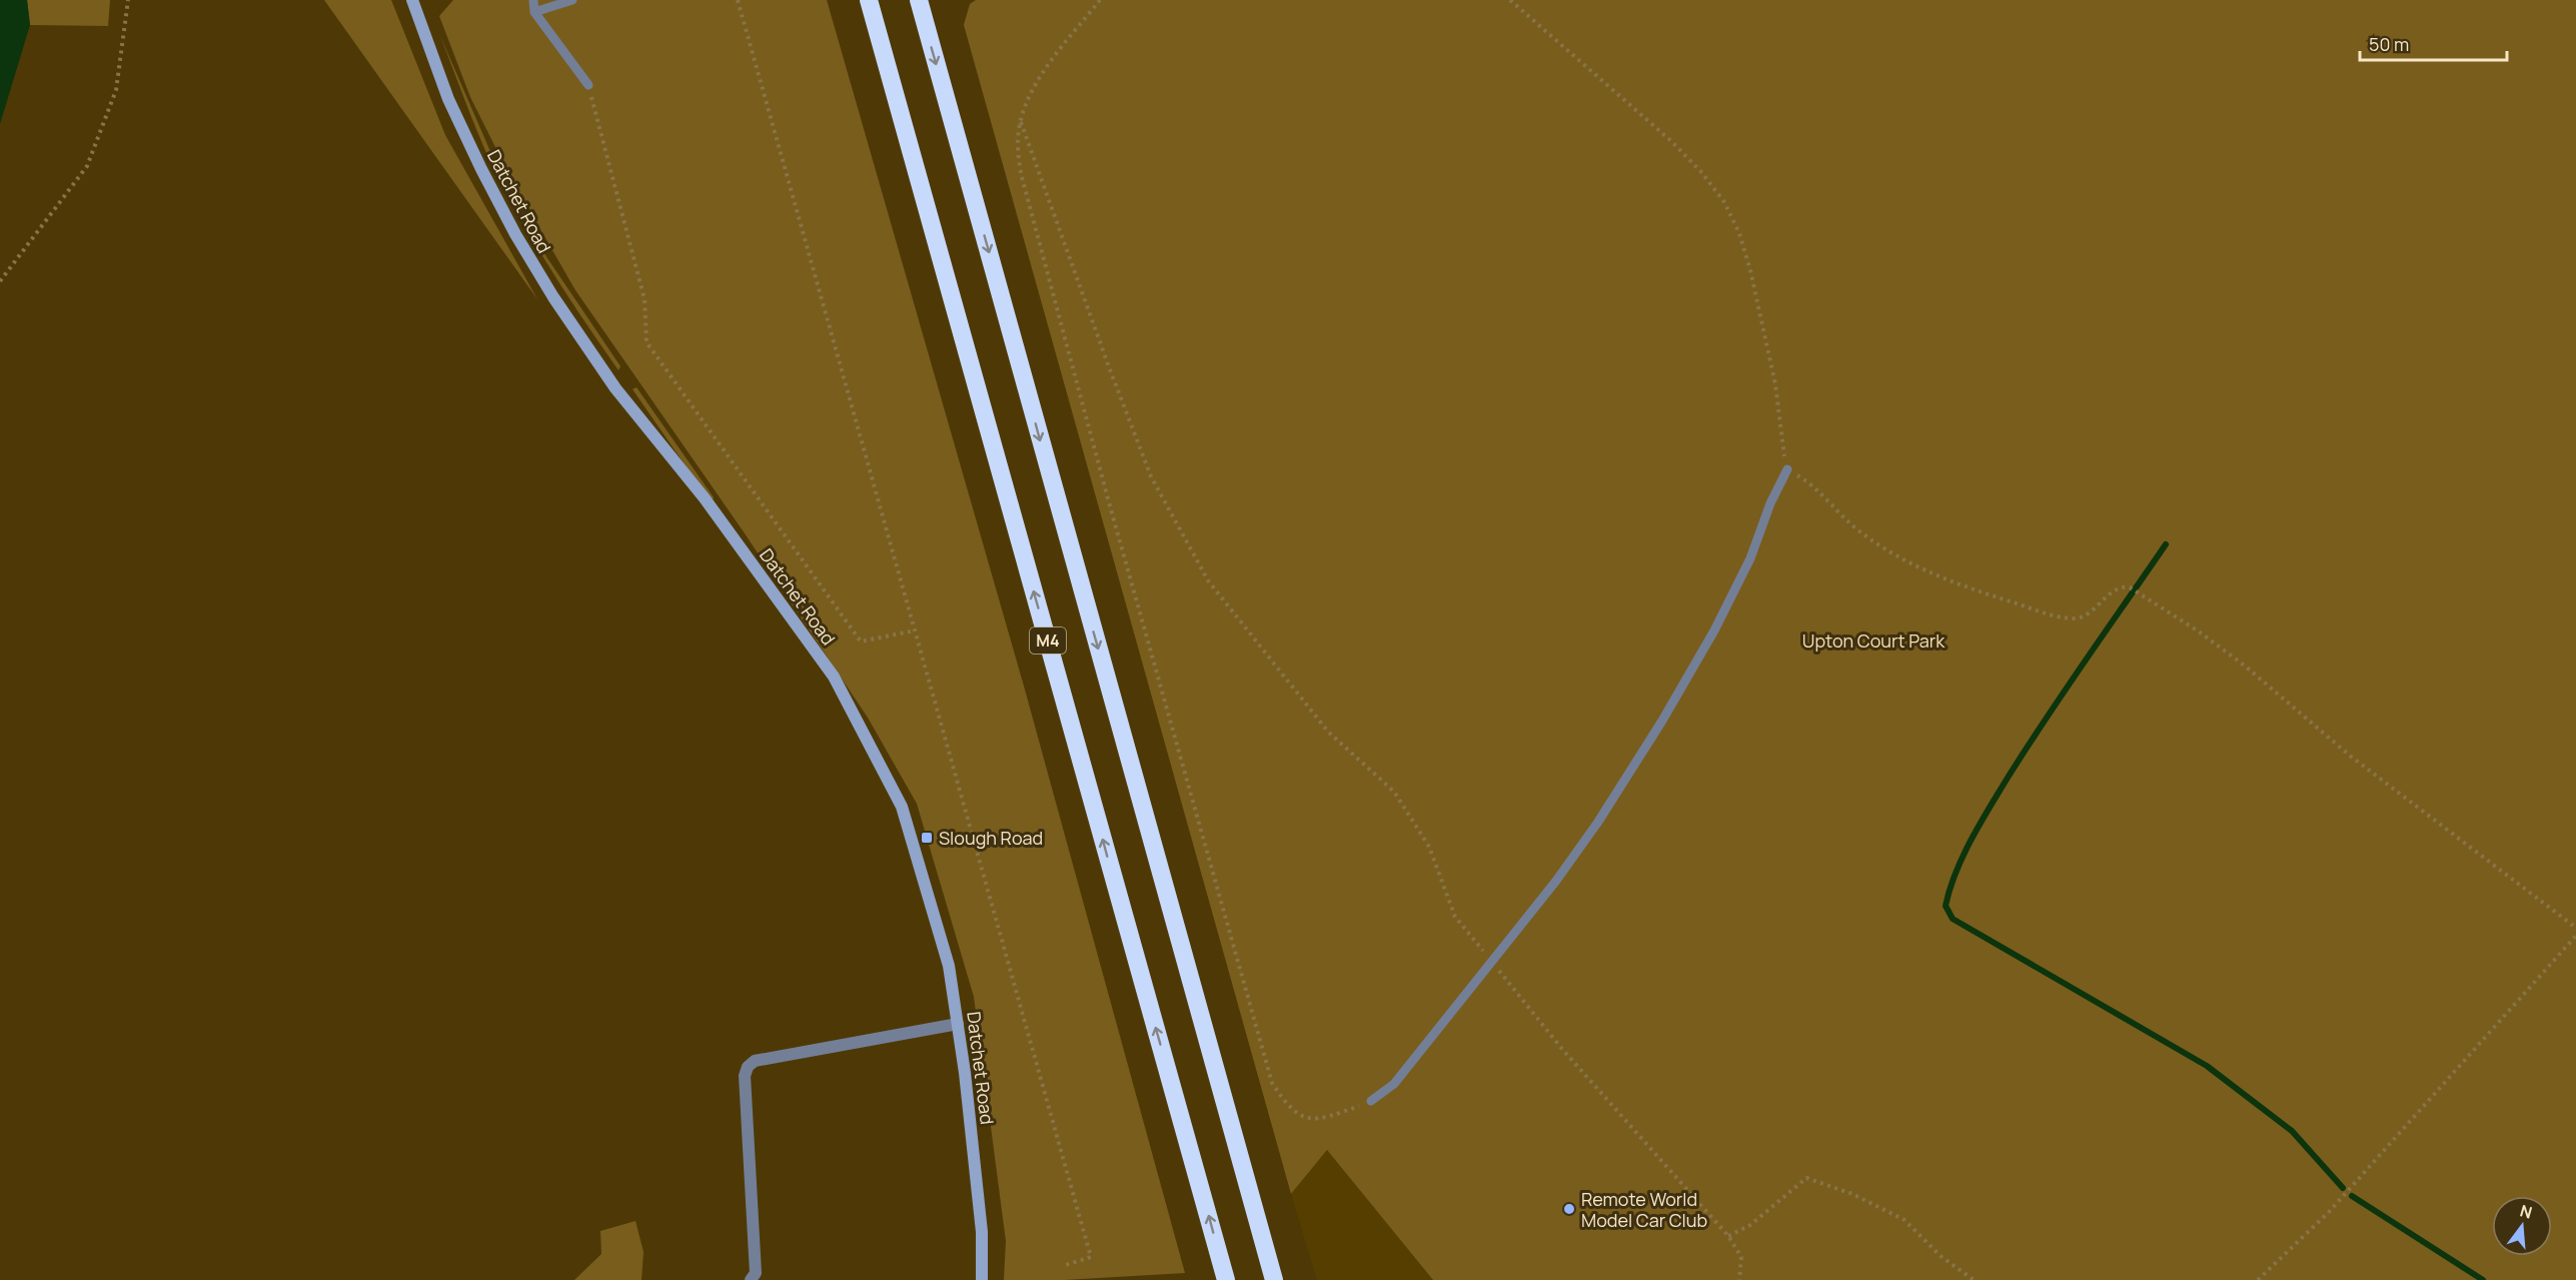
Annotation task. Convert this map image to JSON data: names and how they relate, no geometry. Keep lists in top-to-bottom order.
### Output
{
  "streets": {
    "highway": ["M4"],
    "main road": ["Datchet Road"]
  },
  "parks": ["Upton Court Park"],
  "places": {
    "transit": ["Slough Road"],
    "other": ["Remote World Model Car Club"]
  },
  "scale_bar": "50 m",
  "north": "top"
}
